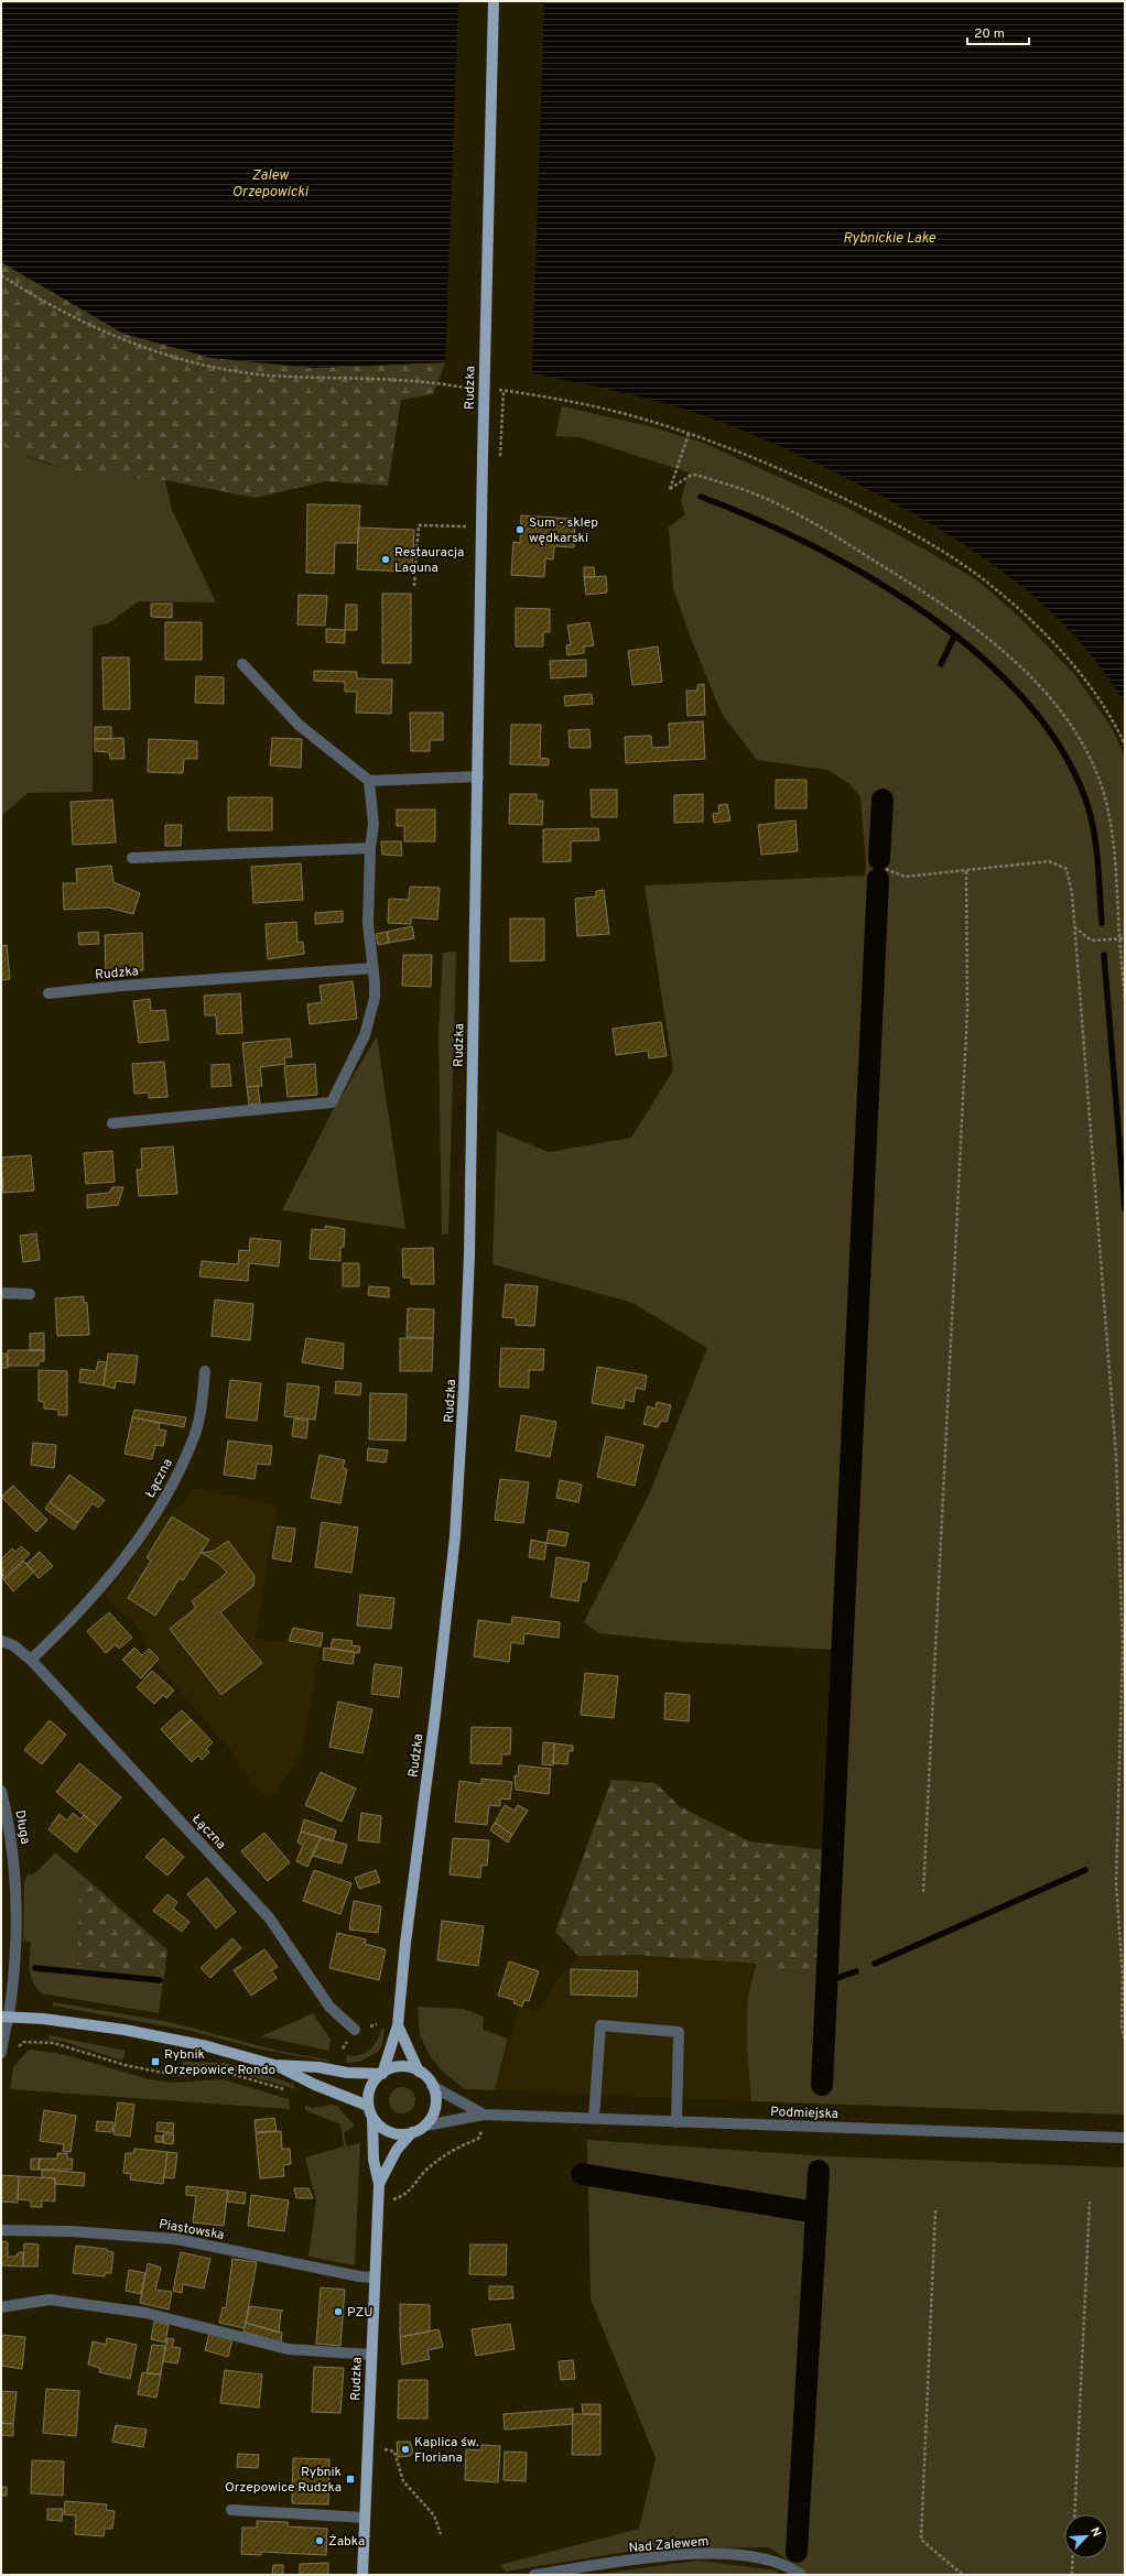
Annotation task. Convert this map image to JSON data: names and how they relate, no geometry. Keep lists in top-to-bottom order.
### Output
{
  "streets": {
    "main road": ["Rudzka"],
    "street": [
      "Łączna",
      "Długa",
      "Podmiejska",
      "Piastowska",
      "Nad Zalewem"
    ]
  },
  "crossings": [
    ["Rudzka", "Podmiejska"],
    ["Rudzka", "Piastowska"]
  ],
  "water": ["Zalew Orzepowicki", "Rybnickie Lake"],
  "places": {
    "other": [
      "Sum - sklep wędkarski",
      "Restauracja Laguna",
      "PZU",
      "Kaplica św. Floriana",
      "Żabka"
    ],
    "transit": ["Rybnik Orzepowice Rondo", "Rybnik Orzepowice Rudzka"]
  },
  "scale_bar": "20 m",
  "north": "top right"
}
